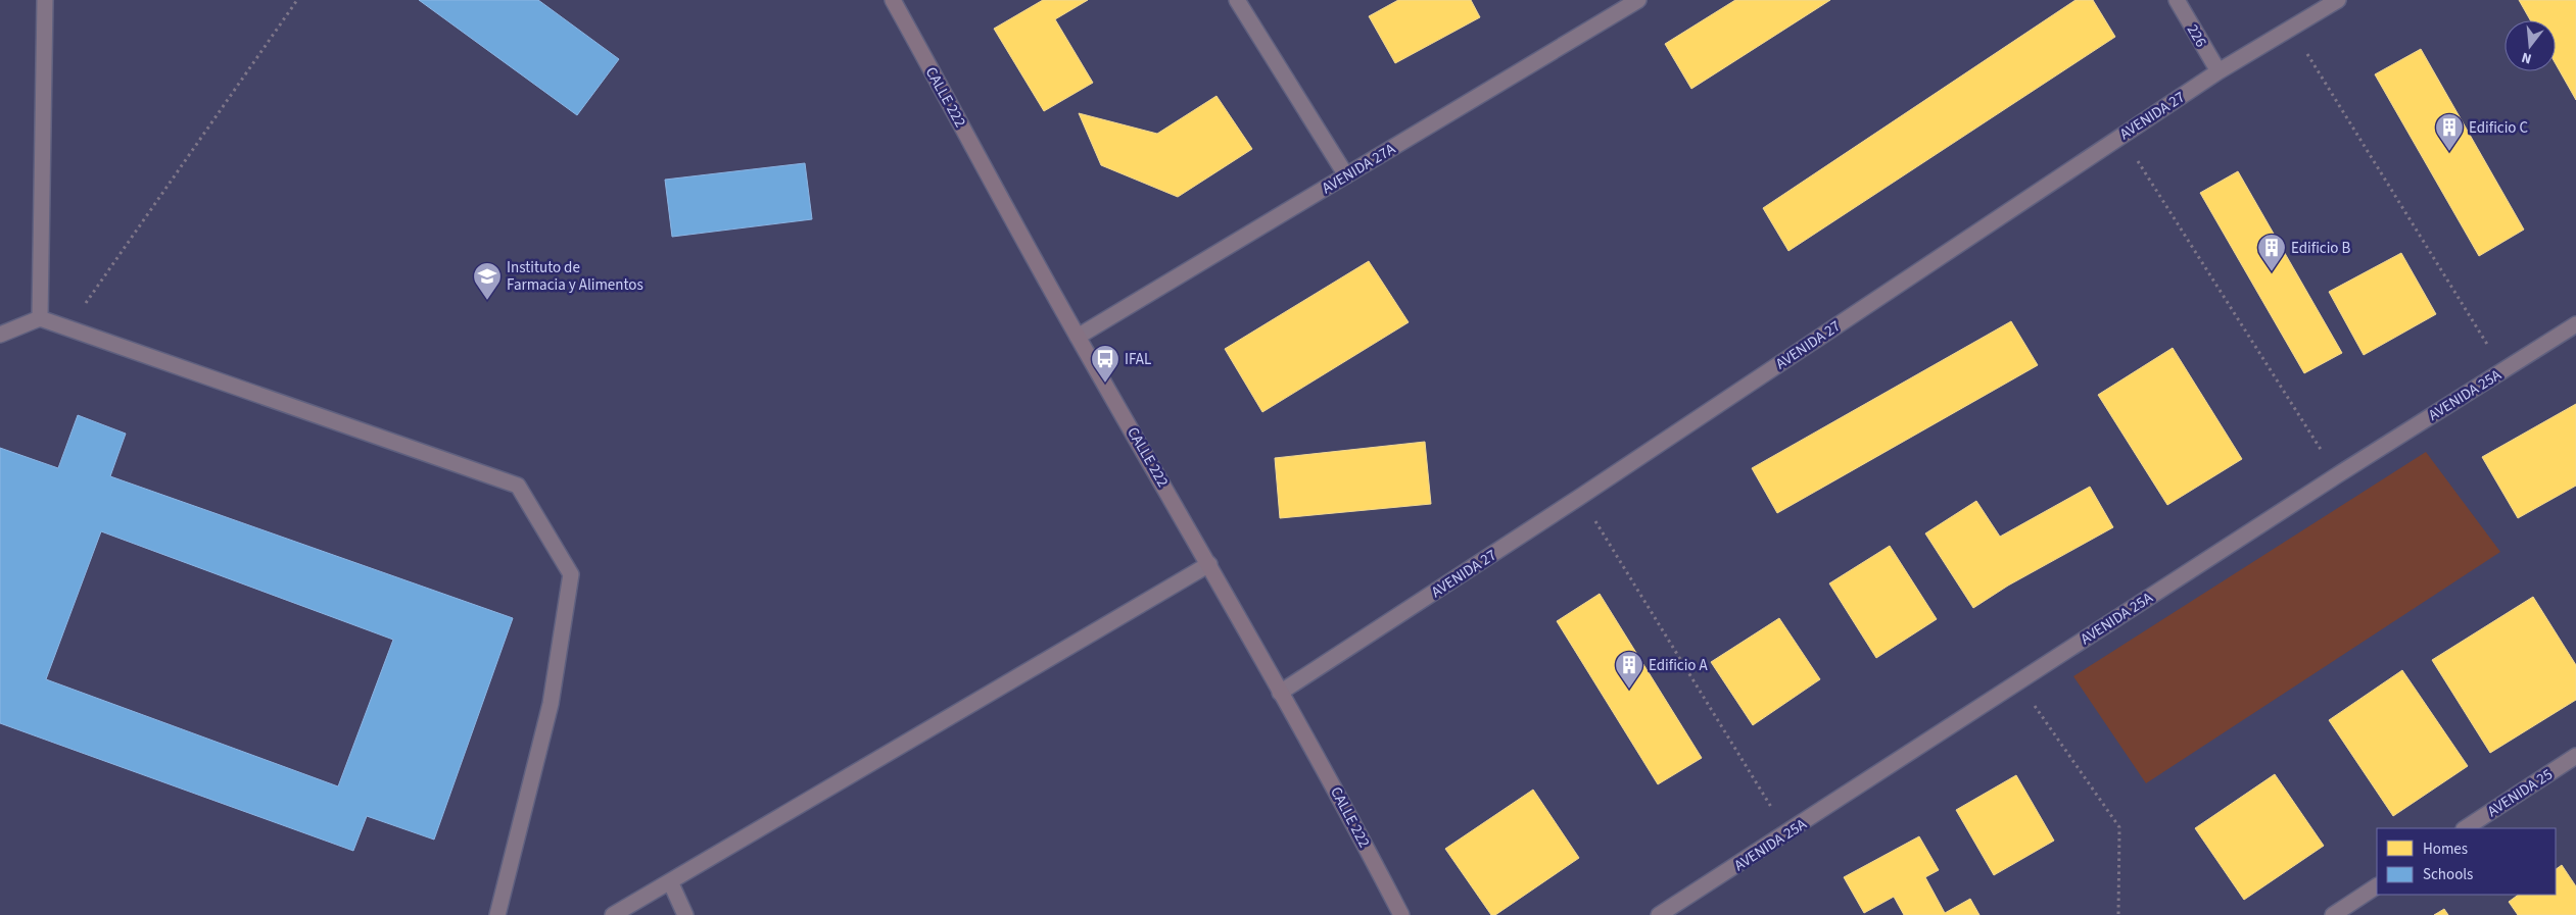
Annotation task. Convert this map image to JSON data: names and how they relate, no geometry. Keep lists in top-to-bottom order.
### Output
{
  "streets": {
    "main road": ["CALLE 222"],
    "street": [
      "226",
      "AVENIDA 27",
      "AVENIDA 27A",
      "AVENIDA 25A",
      "AVENIDA 25"
    ]
  },
  "crossings": [
    ["226", "AVENIDA 27"],
    ["CALLE 222", "AVENIDA 27"],
    ["CALLE 222", "AVENIDA 27A"]
  ],
  "places": {
    "building": ["Edificio C", "Edificio B", "Edificio A"],
    "school or university": ["Instituto de Farmacia y Alimentos"],
    "bus stop": ["IFAL"]
  },
  "legend": ["Homes", "Schools"],
  "north": "bottom"
}
